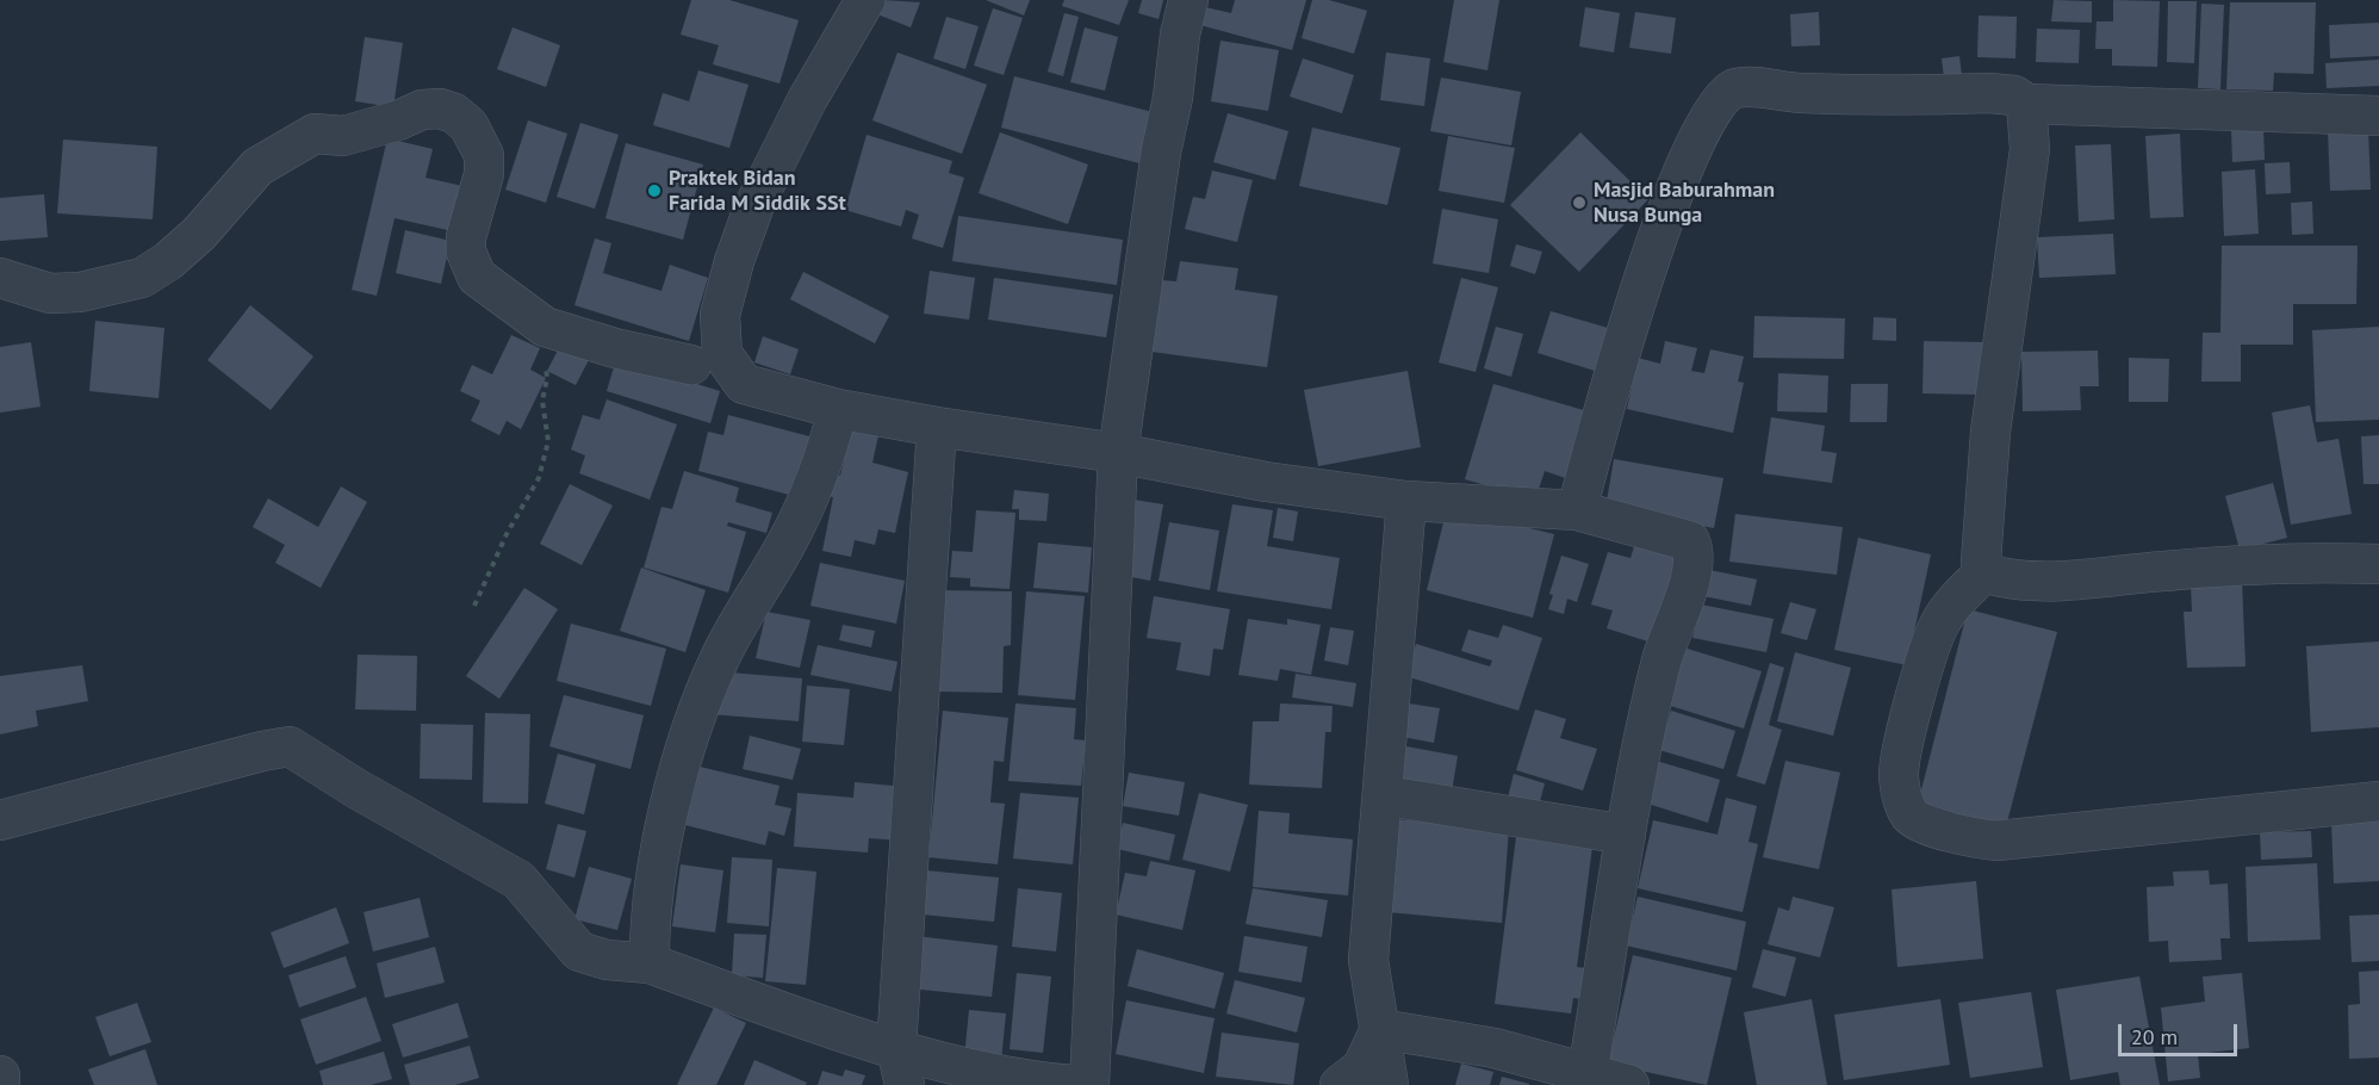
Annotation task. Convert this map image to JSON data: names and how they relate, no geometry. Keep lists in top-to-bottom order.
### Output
{
  "places": ["Praktek Bidan Farida M Siddik SSt", "Masjid Baburahman Nusa Bunga"],
  "scale_bar": "20 m"
}
